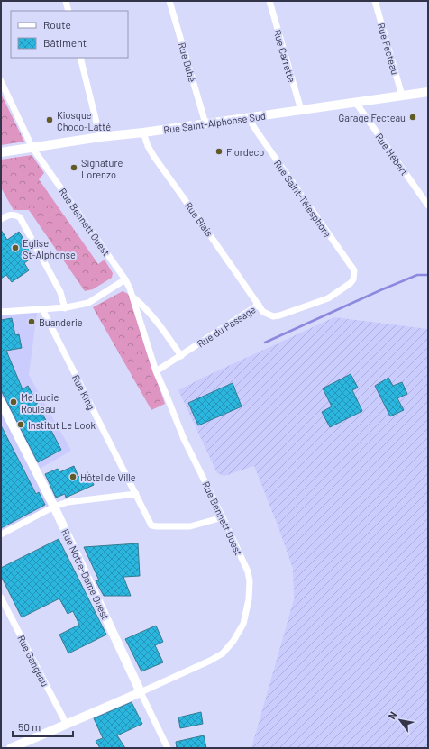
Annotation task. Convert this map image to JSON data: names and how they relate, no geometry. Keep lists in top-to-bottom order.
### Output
{
  "streets": {
    "street": [
      "Rue Fecteau",
      "Rue Carrette",
      "Rue Dubé",
      "Rue Saint-Alphonse Sud",
      "Rue Hébert",
      "Rue Saint-Télesphore",
      "Rue Blais",
      "Rue Bennett Ouest",
      "Rue du Passage",
      "Rue King",
      "Rue Notre-Dame Ouest",
      "Rue Gangeau"
    ]
  },
  "crossings": [
    ["Rue Fecteau", "Rue Saint-Alphonse Sud"],
    ["Rue Carrette", "Rue Saint-Alphonse Sud"],
    ["Rue Dubé", "Rue Saint-Alphonse Sud"],
    ["Rue Saint-Alphonse Sud", "Rue Hébert"],
    ["Rue Saint-Alphonse Sud", "Rue Saint-Télesphore"],
    ["Rue Saint-Alphonse Sud", "Rue Blais"],
    ["Rue Saint-Alphonse Sud", "Rue Bennett Ouest"],
    ["Rue Saint-Télesphore", "Rue du Passage"],
    ["Rue Blais", "Rue du Passage"],
    ["Rue Bennett Ouest", "Rue du Passage"],
    ["Rue Bennett Ouest", "Rue King"],
    ["Rue Bennett Ouest", "Rue Notre-Dame Ouest"]
  ],
  "places": [
    "Garage Fecteau",
    "Kiosque Choco-Latté",
    "Flordeco",
    "Signature Lorenzo",
    "Eglise St-Alphonse",
    "Buanderie",
    "Me Lucie Rouleau",
    "Institut Le Look",
    "Hôtel de Ville"
  ],
  "legend": ["Route", "Bâtiment"],
  "scale_bar": "50 m",
  "north": "top left"
}
